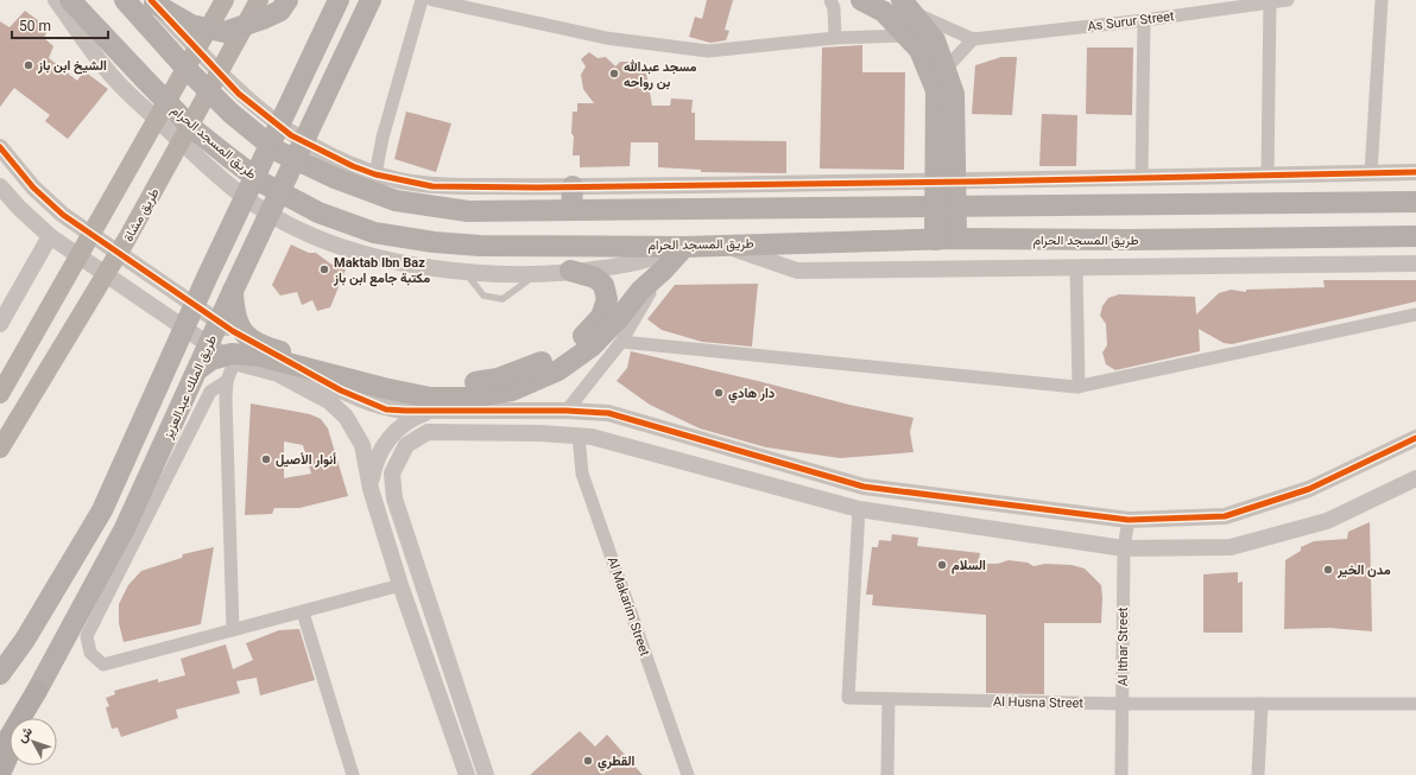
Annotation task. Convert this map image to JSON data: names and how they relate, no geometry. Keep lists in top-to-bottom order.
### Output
{
  "streets": {
    "main road": ["طريق المسجد الحرام", "طريق مشاة", "طريق الملك عبدالعزيز"],
    "street": [
      "As Surur Street",
      "Al Makarim Street",
      "Al Ithar Street",
      "Al Husna Street"
    ]
  },
  "crossings": [
    ["Al Ithar Street", "Al Husna Street"]
  ],
  "places": [
    "الشيخ ابن باز",
    "مسجد عبدالله بن رواحه",
    "Maktab Ibn Baz مكتبة جامع ابن باز",
    "دار هادي",
    "أنوار الأصيل",
    "السلام",
    "مدن الخير",
    "القطري"
  ],
  "scale_bar": "50 m",
  "north": "top left"
}
